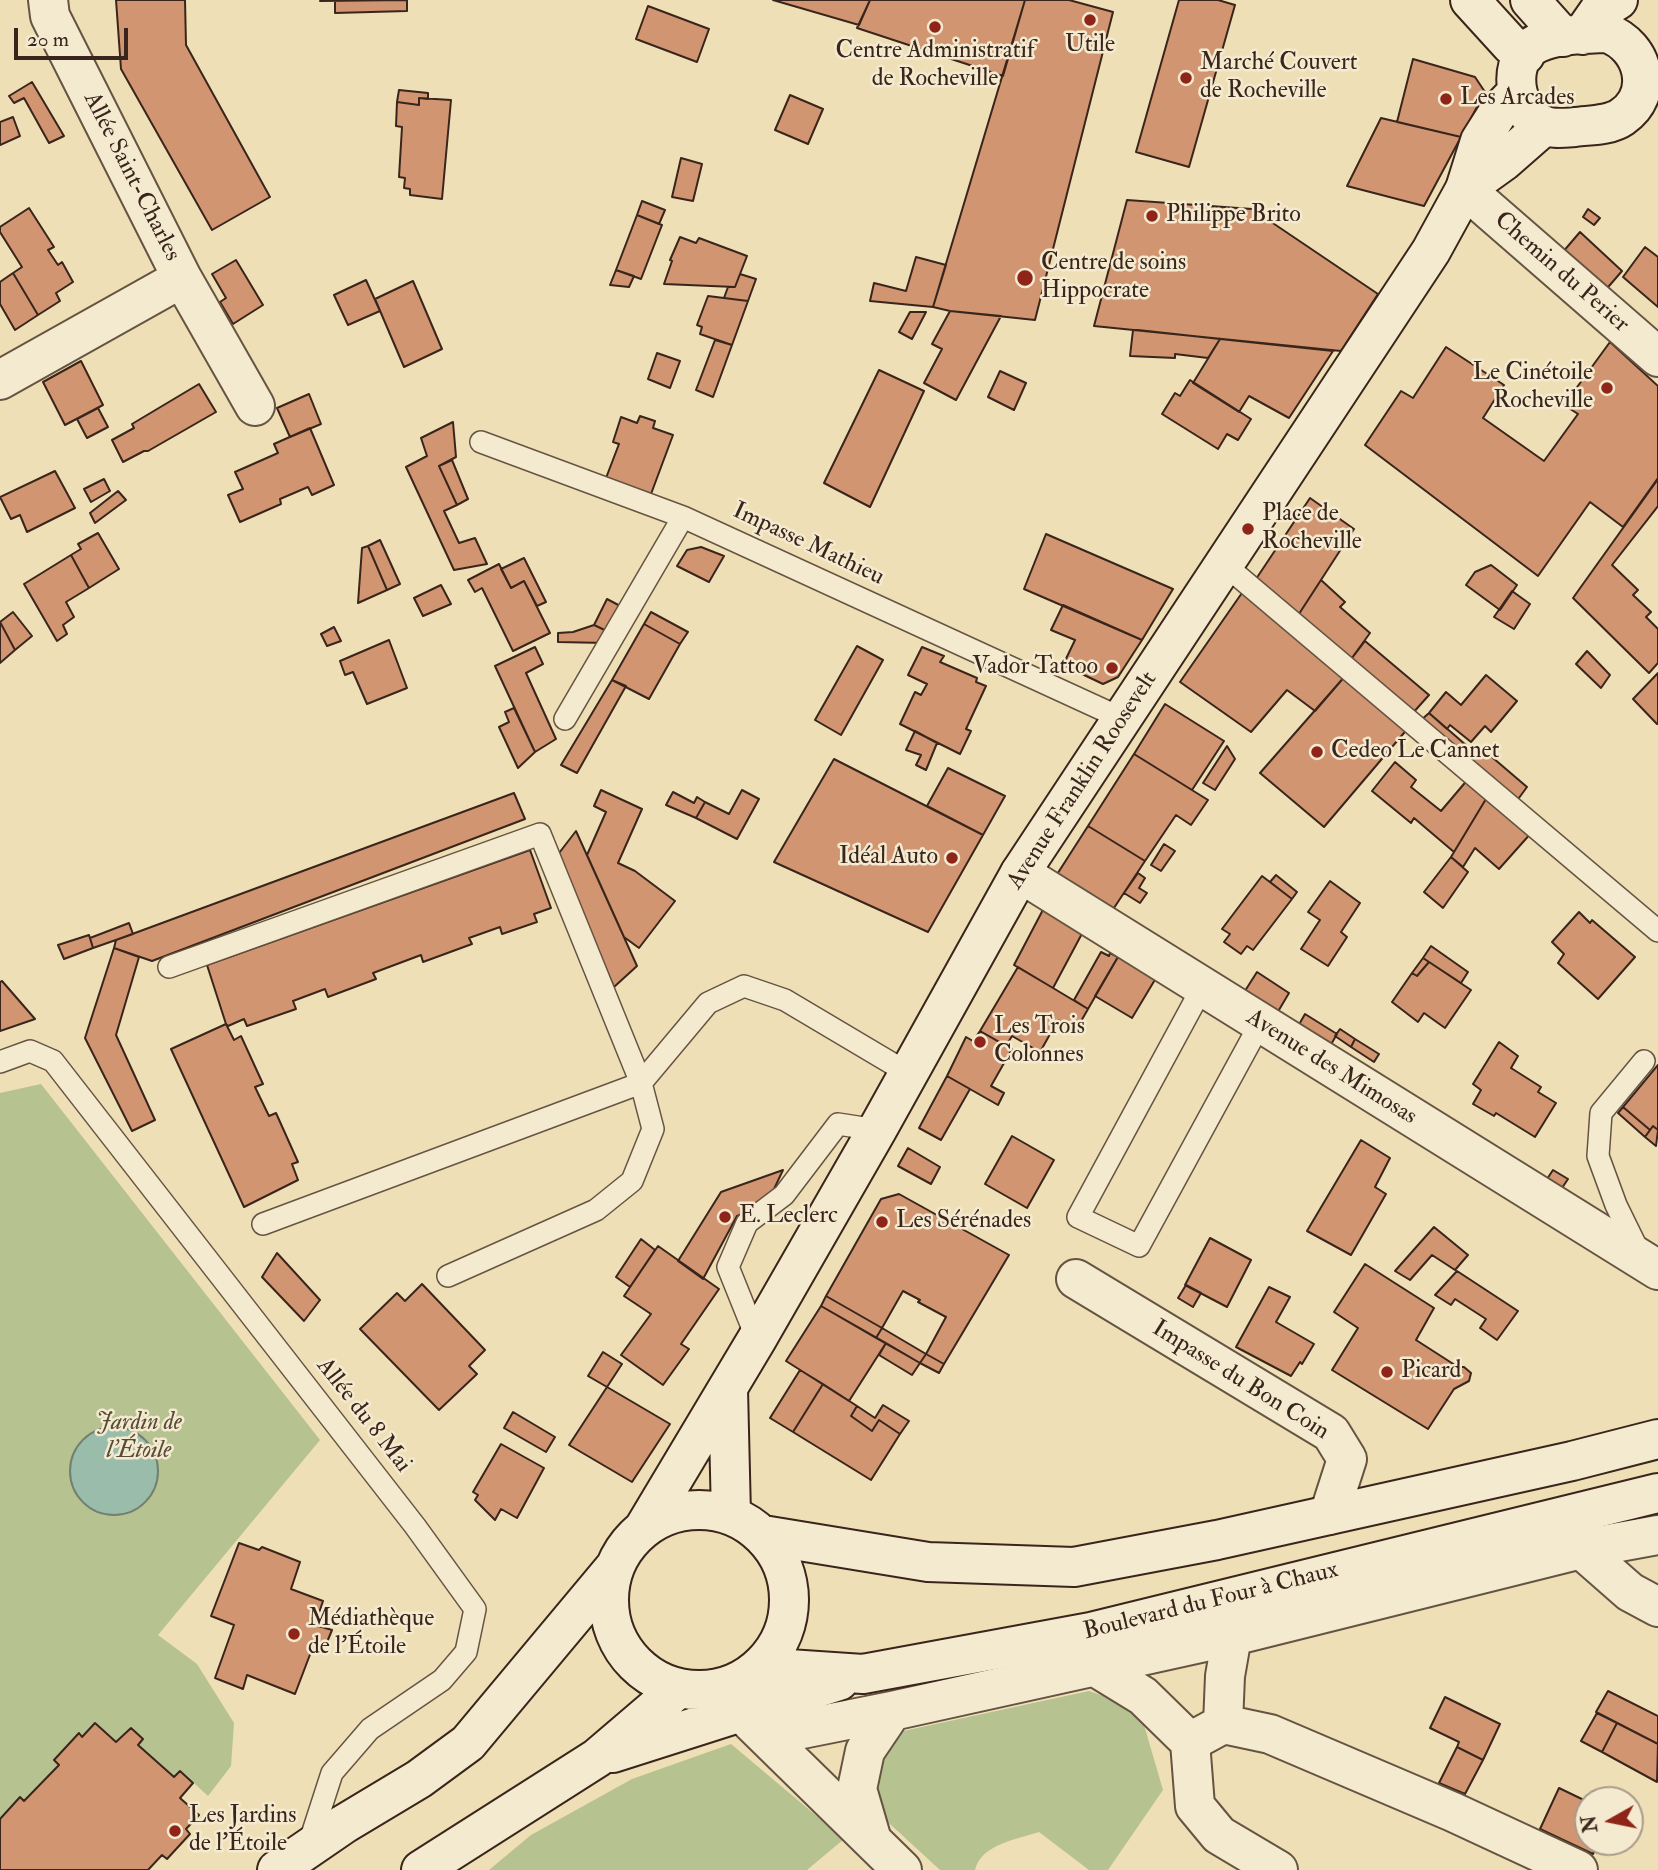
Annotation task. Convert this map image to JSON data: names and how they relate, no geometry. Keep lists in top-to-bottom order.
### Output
{
  "streets": {
    "street": [
      "Allée Saint-Charles",
      "Chemin du Perier",
      "Avenue Franklin Roosevelt",
      "Avenue des Mimosas",
      "Impasse du Bon Coin",
      "Boulevard du Four à Chaux"
    ],
    "lane": ["Impasse Mathieu", "Allée du 8 Mai"]
  },
  "crossings": [
    ["Chemin du Perier", "Avenue Franklin Roosevelt"],
    ["Impasse Mathieu", "Avenue Franklin Roosevelt"],
    ["Avenue Franklin Roosevelt", "Avenue des Mimosas"],
    ["Avenue Franklin Roosevelt", "Boulevard du Four à Chaux"]
  ],
  "parks": ["Jardin de l'Étoile"],
  "places": [
    "Utile",
    "Centre Administratif de Rocheville",
    "Marché Couvert de Rocheville",
    "Les Arcades",
    "Philippe Brito",
    "Centre de soins Hippocrate",
    "Le Cinétoile Rocheville",
    "Place de Rocheville",
    "Vador Tattoo",
    "Cedeo Le Cannet",
    "Idéal Auto",
    "Les Trois Colonnes",
    "E. Leclerc",
    "Les Sérénades",
    "Picard",
    "Médiathèque de l'Étoile",
    "Les Jardins de l'Étoile"
  ],
  "scale_bar": "20 m",
  "north": "left"
}
